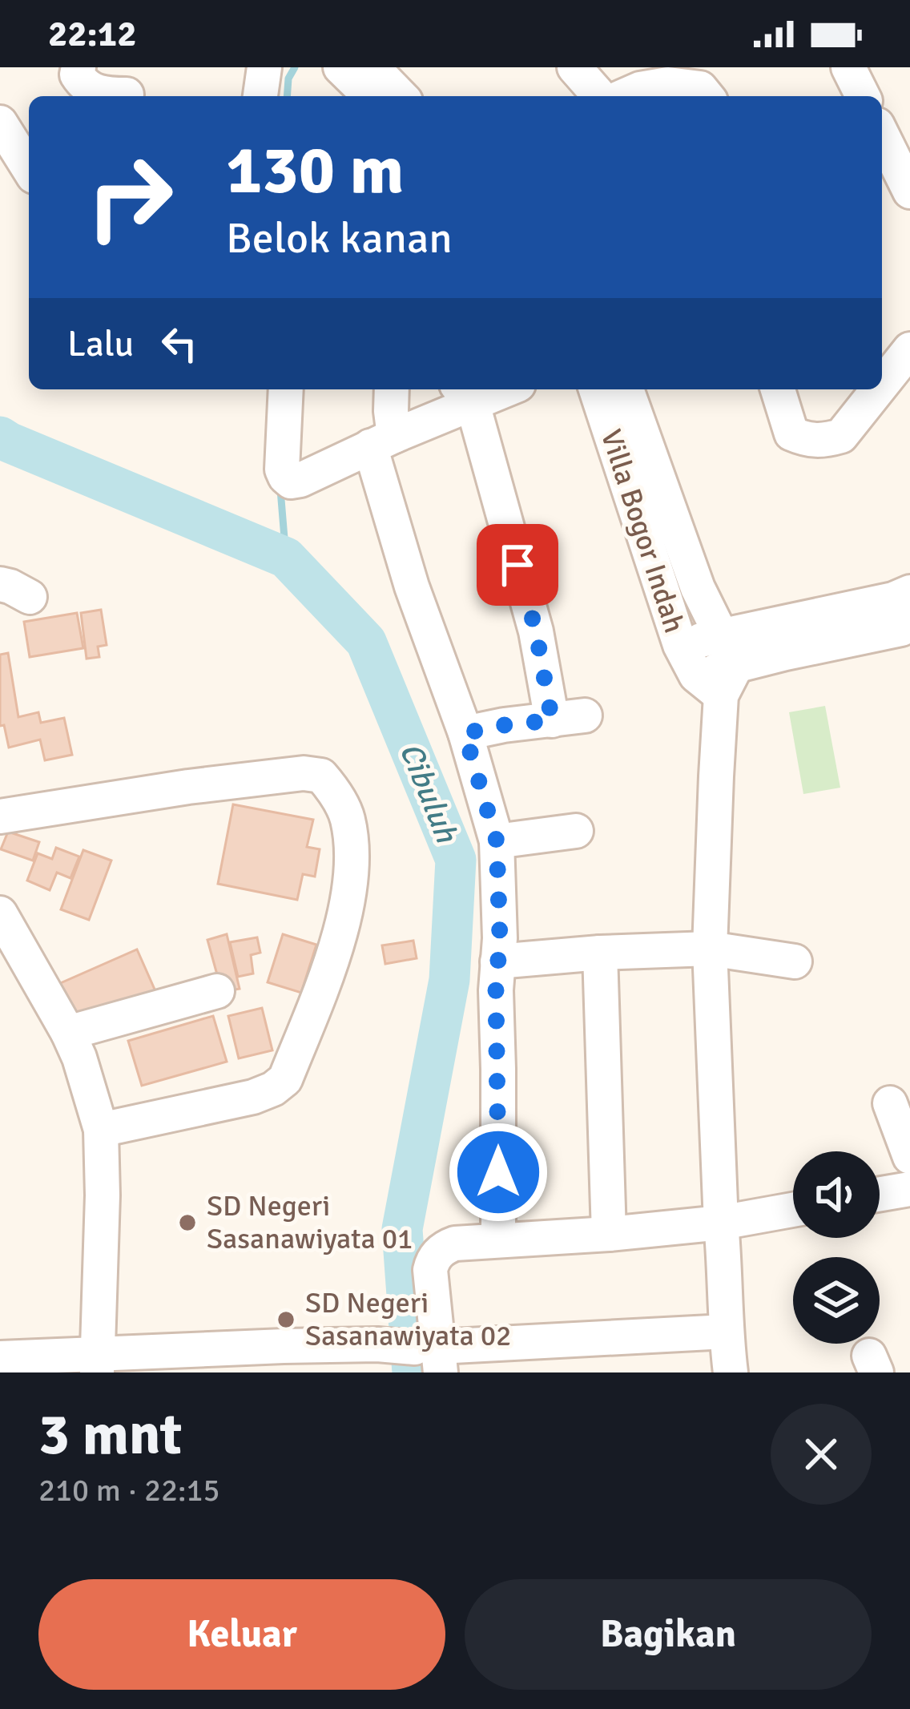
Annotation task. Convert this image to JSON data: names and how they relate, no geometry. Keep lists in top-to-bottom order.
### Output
{
  "streets": {
    "street": ["Villa Bogor Indah"]
  },
  "water": ["Cibuluh"],
  "places": ["SD Negeri Sasanawiyata 01", "SD Negeri Sasanawiyata 02"],
  "page": {
    "status": "22:12",
    "turn": ["130 m", "Belok kanan"],
    "then": "Lalu",
    "heading": ["3 mnt", "210 m · 22:15"],
    "buttons": ["Keluar", "Bagikan"]
  }
}
